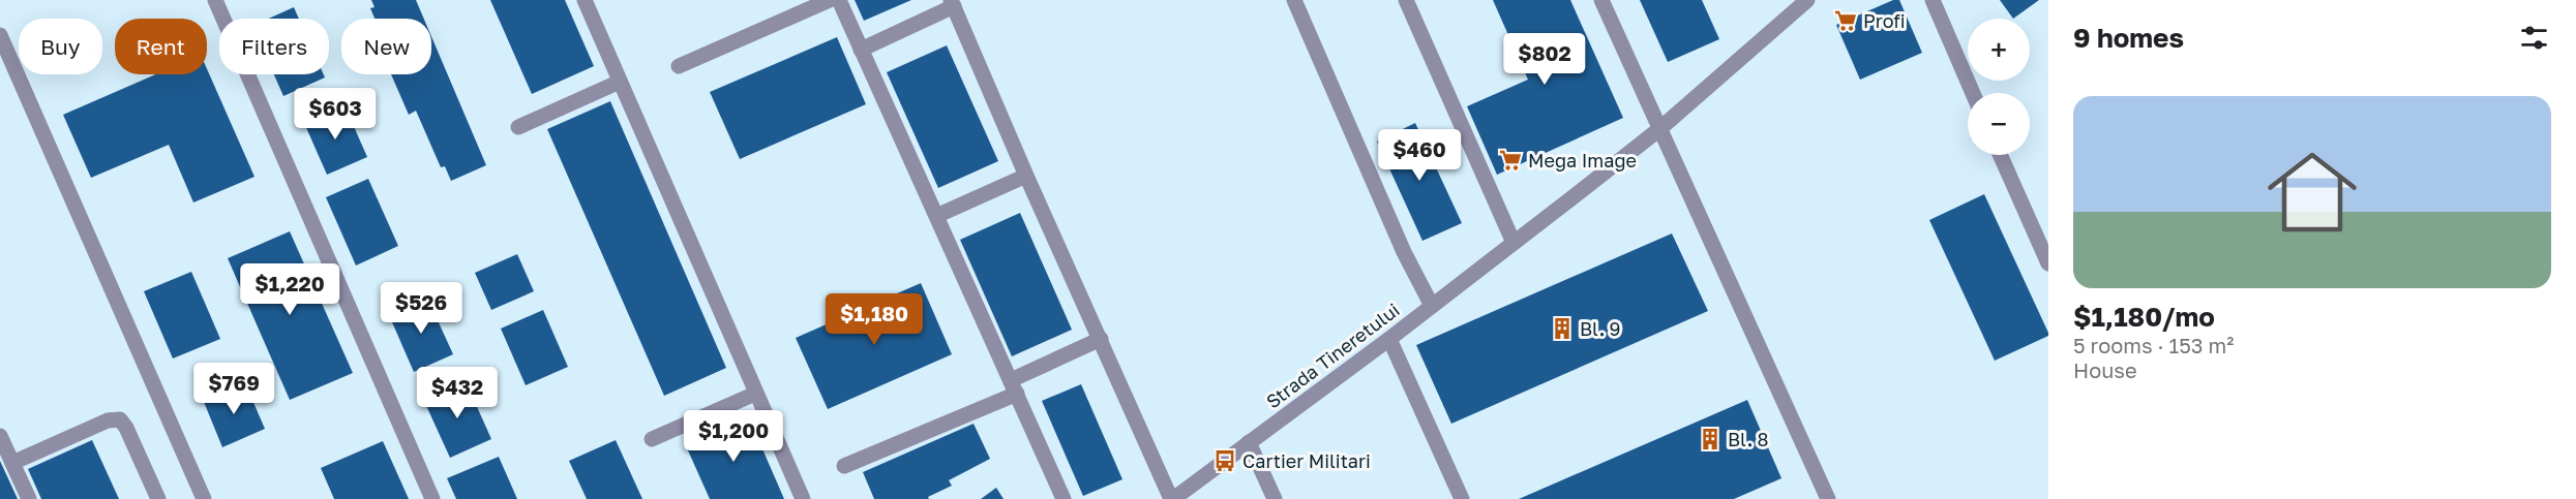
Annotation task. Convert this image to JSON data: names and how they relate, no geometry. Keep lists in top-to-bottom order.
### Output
{
  "streets": {
    "street": ["Strada Tineretului"]
  },
  "places": {
    "supermarket": ["Profi", "Mega Image"],
    "building": ["Bl. 9", "Bl. 8"],
    "bus stop": ["Cartier Militari"]
  },
  "page": {
    "heading": "9 homes",
    "map_buttons": ["+", "−"],
    "chip": [
      "Buy",
      "Rent",
      "Filters",
      "New"
    ],
    "price": [
      "$802",
      "$603",
      "$460",
      "$1,220",
      "$526",
      "$1,180",
      "$769",
      "$432",
      "$1,200"
    ],
    "list": [
      {
        "name": "$1,180/mo",
        "note": "5 rooms · 153 m² · House"
      }
    ]
  }
}
